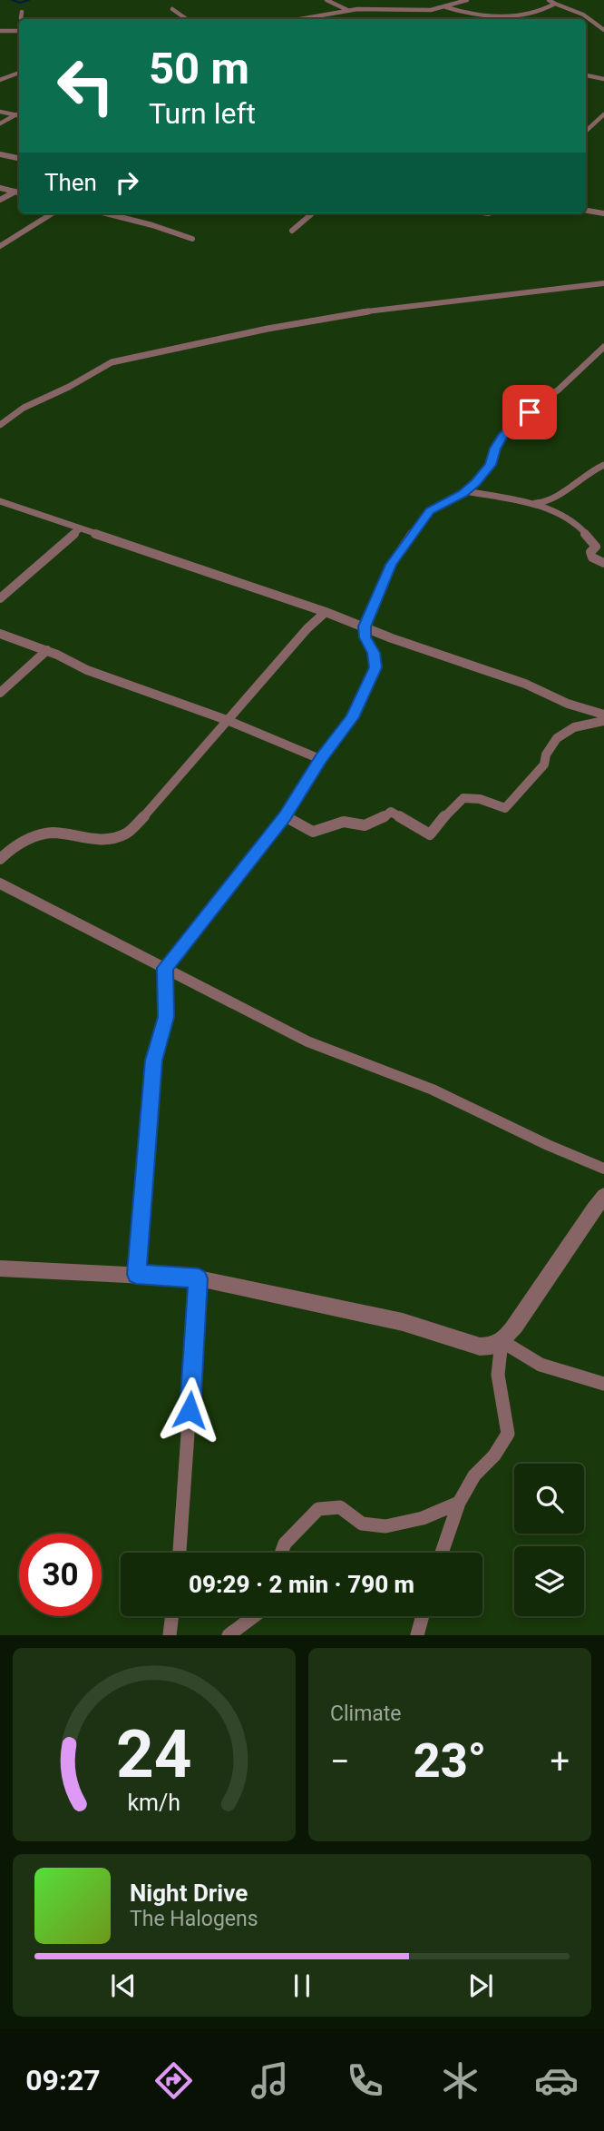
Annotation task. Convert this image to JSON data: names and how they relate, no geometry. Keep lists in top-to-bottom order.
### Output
{
  "page": {
    "turn": ["50 m", "Turn left"],
    "then": "Then",
    "limit": "30",
    "trip": "09:29 · 2 min · 790 m",
    "tile": "Climate",
    "heat": ["−", "23°", "+"],
    "song": ["Night Drive", "The Halogens"],
    "tabs": "09:27",
    "gauge": ["24", "km/h"]
  }
}
